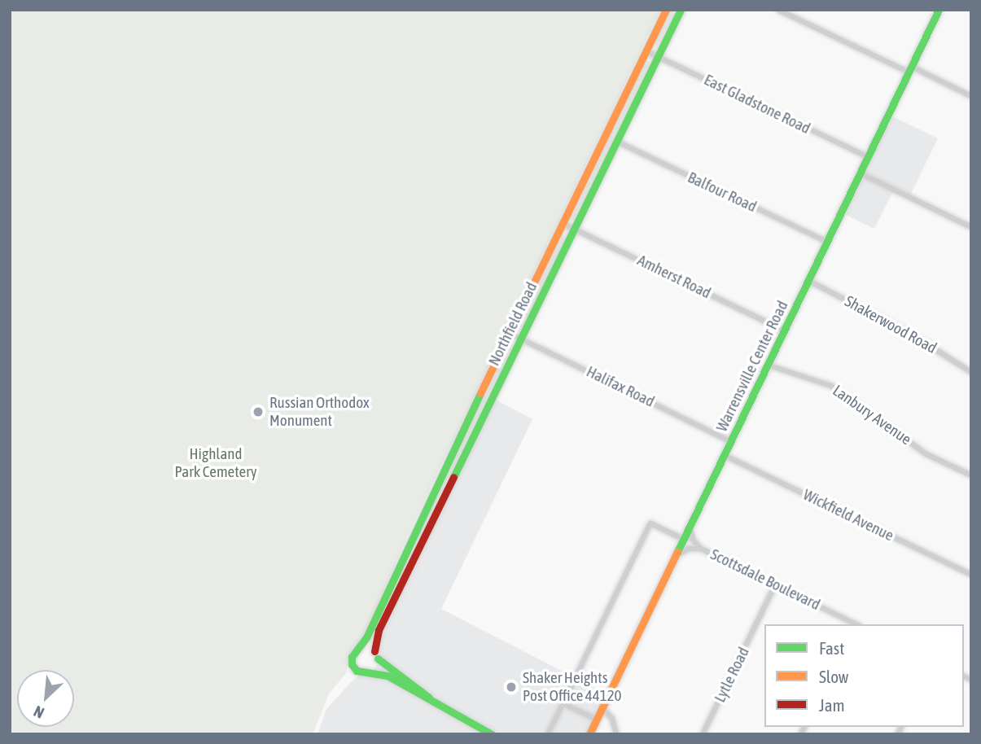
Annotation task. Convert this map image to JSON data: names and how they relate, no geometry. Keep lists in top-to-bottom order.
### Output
{
  "streets": {
    "main road": ["Northfield Road", "Warrensville Center Road"],
    "street": [
      "East Gladstone Road",
      "Balfour Road",
      "Amherst Road",
      "Shakerwood Road",
      "Halifax Road",
      "Lanbury Avenue",
      "Wickfield Avenue",
      "Scottsdale Boulevard",
      "Lytle Road"
    ]
  },
  "crossings": [
    ["East Gladstone Road", "Northfield Road"],
    ["East Gladstone Road", "Warrensville Center Road"],
    ["Balfour Road", "Northfield Road"],
    ["Balfour Road", "Warrensville Center Road"],
    ["Amherst Road", "Northfield Road"],
    ["Amherst Road", "Warrensville Center Road"],
    ["Northfield Road", "Halifax Road"],
    ["Shakerwood Road", "Warrensville Center Road"],
    ["Warrensville Center Road", "Halifax Road"],
    ["Warrensville Center Road", "Lanbury Avenue"],
    ["Warrensville Center Road", "Wickfield Avenue"],
    ["Warrensville Center Road", "Scottsdale Boulevard"],
    ["Scottsdale Boulevard", "Lytle Road"]
  ],
  "parks": ["Highland Park Cemetery"],
  "places": ["Russian Orthodox Monument", "Shaker Heights Post Office 44120"],
  "legend": ["Fast", "Slow", "Jam"],
  "north": "bottom left"
}
